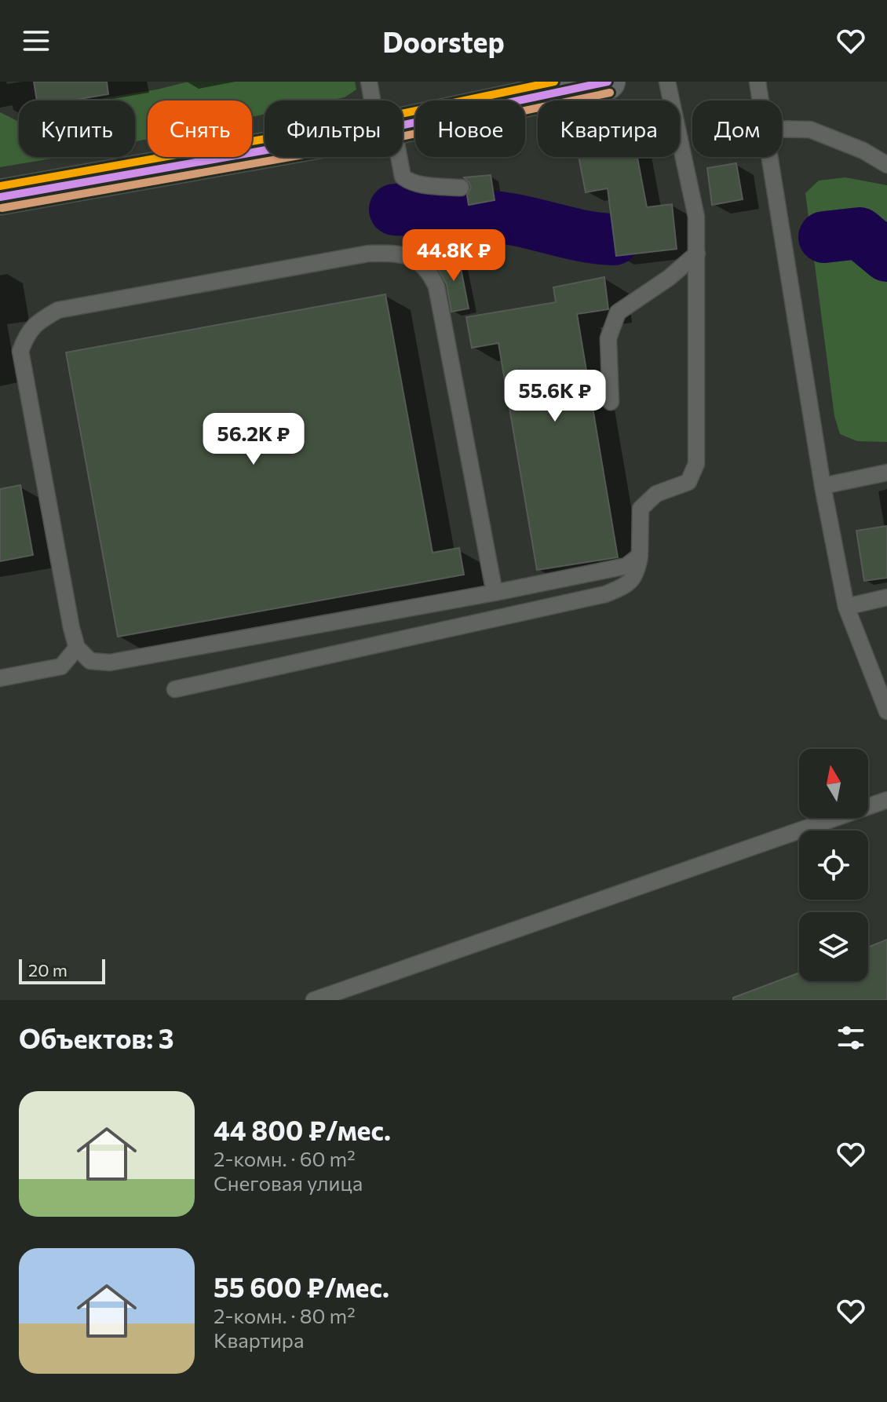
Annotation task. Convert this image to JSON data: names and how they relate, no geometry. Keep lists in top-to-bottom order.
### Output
{
  "scale_bar": "20 m",
  "north": "top",
  "page": {
    "header": "Doorstep",
    "chip": [
      "Купить",
      "Снять",
      "Фильтры",
      "Новое",
      "Квартира",
      "Дом"
    ],
    "price": ["44.8K ₽", "55.6K ₽", "56.2K ₽"],
    "scale": "20 m",
    "heading": "Объектов: 3",
    "list": [
      {
        "name": "44 800 ₽/мес.",
        "note": "2-комн. · 60 m² · Снеговая улица"
      },
      {
        "name": "55 600 ₽/мес.",
        "note": "2-комн. · 80 m² · Квартира"
      }
    ]
  }
}
